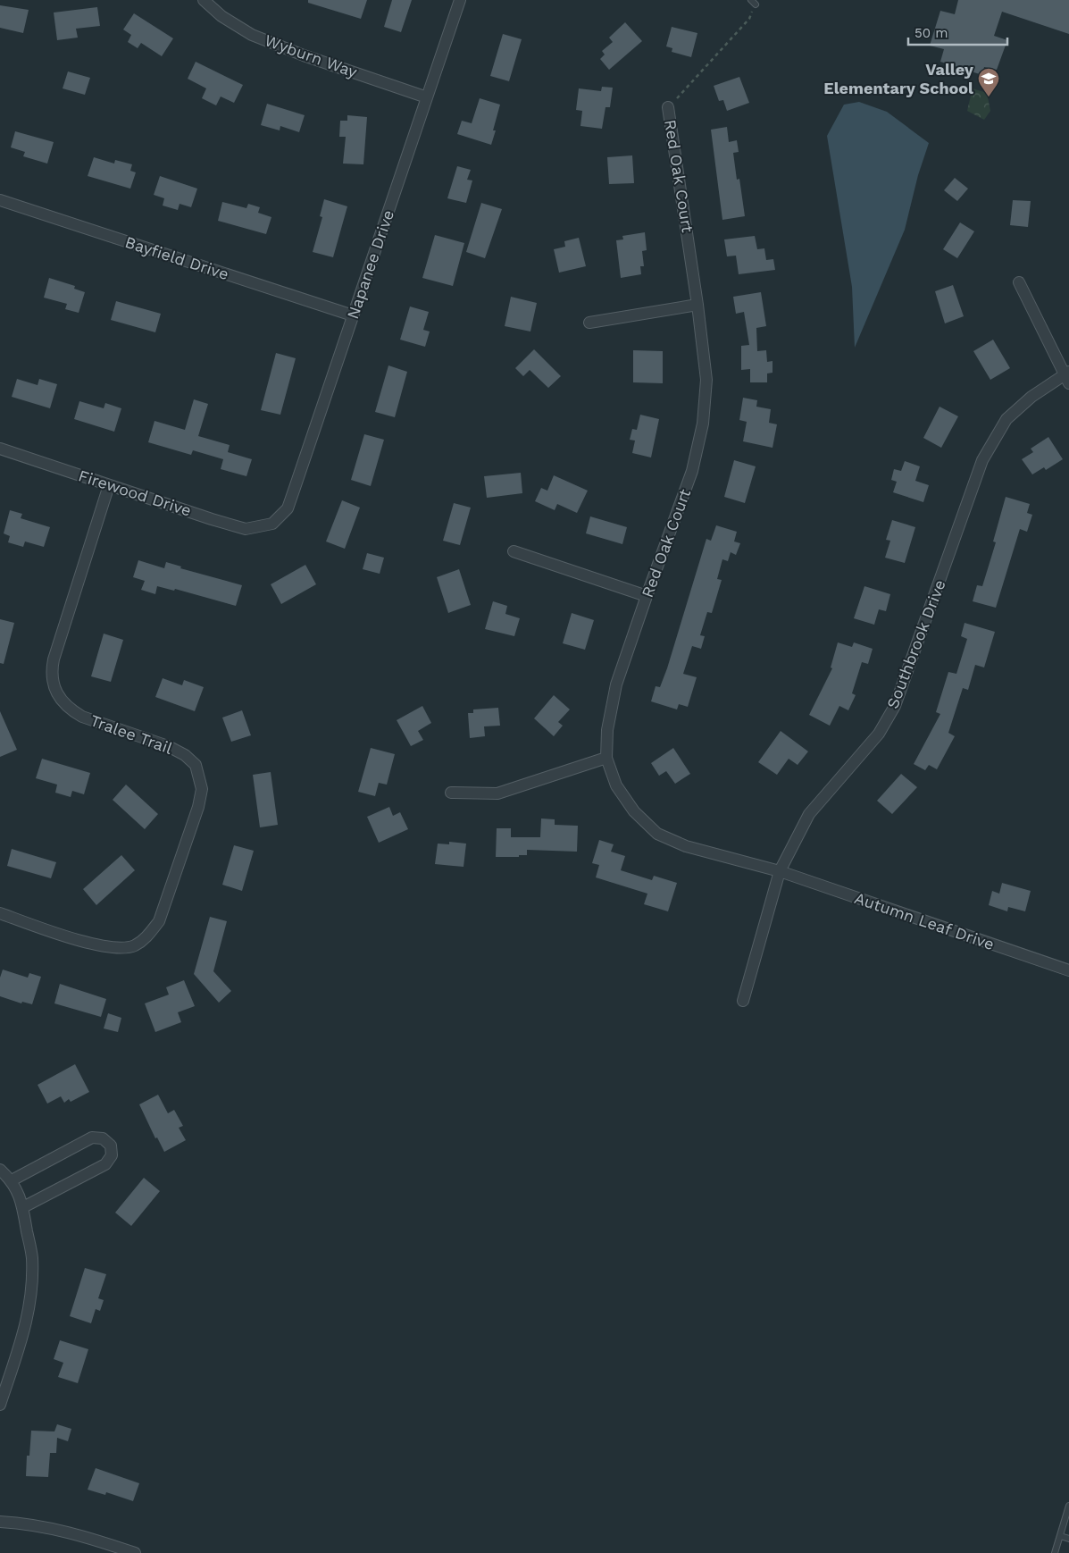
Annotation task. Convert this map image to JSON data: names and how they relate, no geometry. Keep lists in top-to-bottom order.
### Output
{
  "streets": {
    "street": [
      "Wyburn Way",
      "Red Oak Court",
      "Bayfield Drive",
      "Napanee Drive",
      "Firewood Drive",
      "Southbrook Drive",
      "Tralee Trail",
      "Autumn Leaf Drive"
    ]
  },
  "crossings": [
    ["Wyburn Way", "Napanee Drive"],
    ["Red Oak Court", "Southbrook Drive"],
    ["Red Oak Court", "Autumn Leaf Drive"],
    ["Bayfield Drive", "Napanee Drive"],
    ["Napanee Drive", "Firewood Drive"],
    ["Firewood Drive", "Tralee Trail"],
    ["Southbrook Drive", "Autumn Leaf Drive"]
  ],
  "places": {
    "school or university": ["Valley Elementary School"]
  },
  "scale_bar": "50 m"
}
